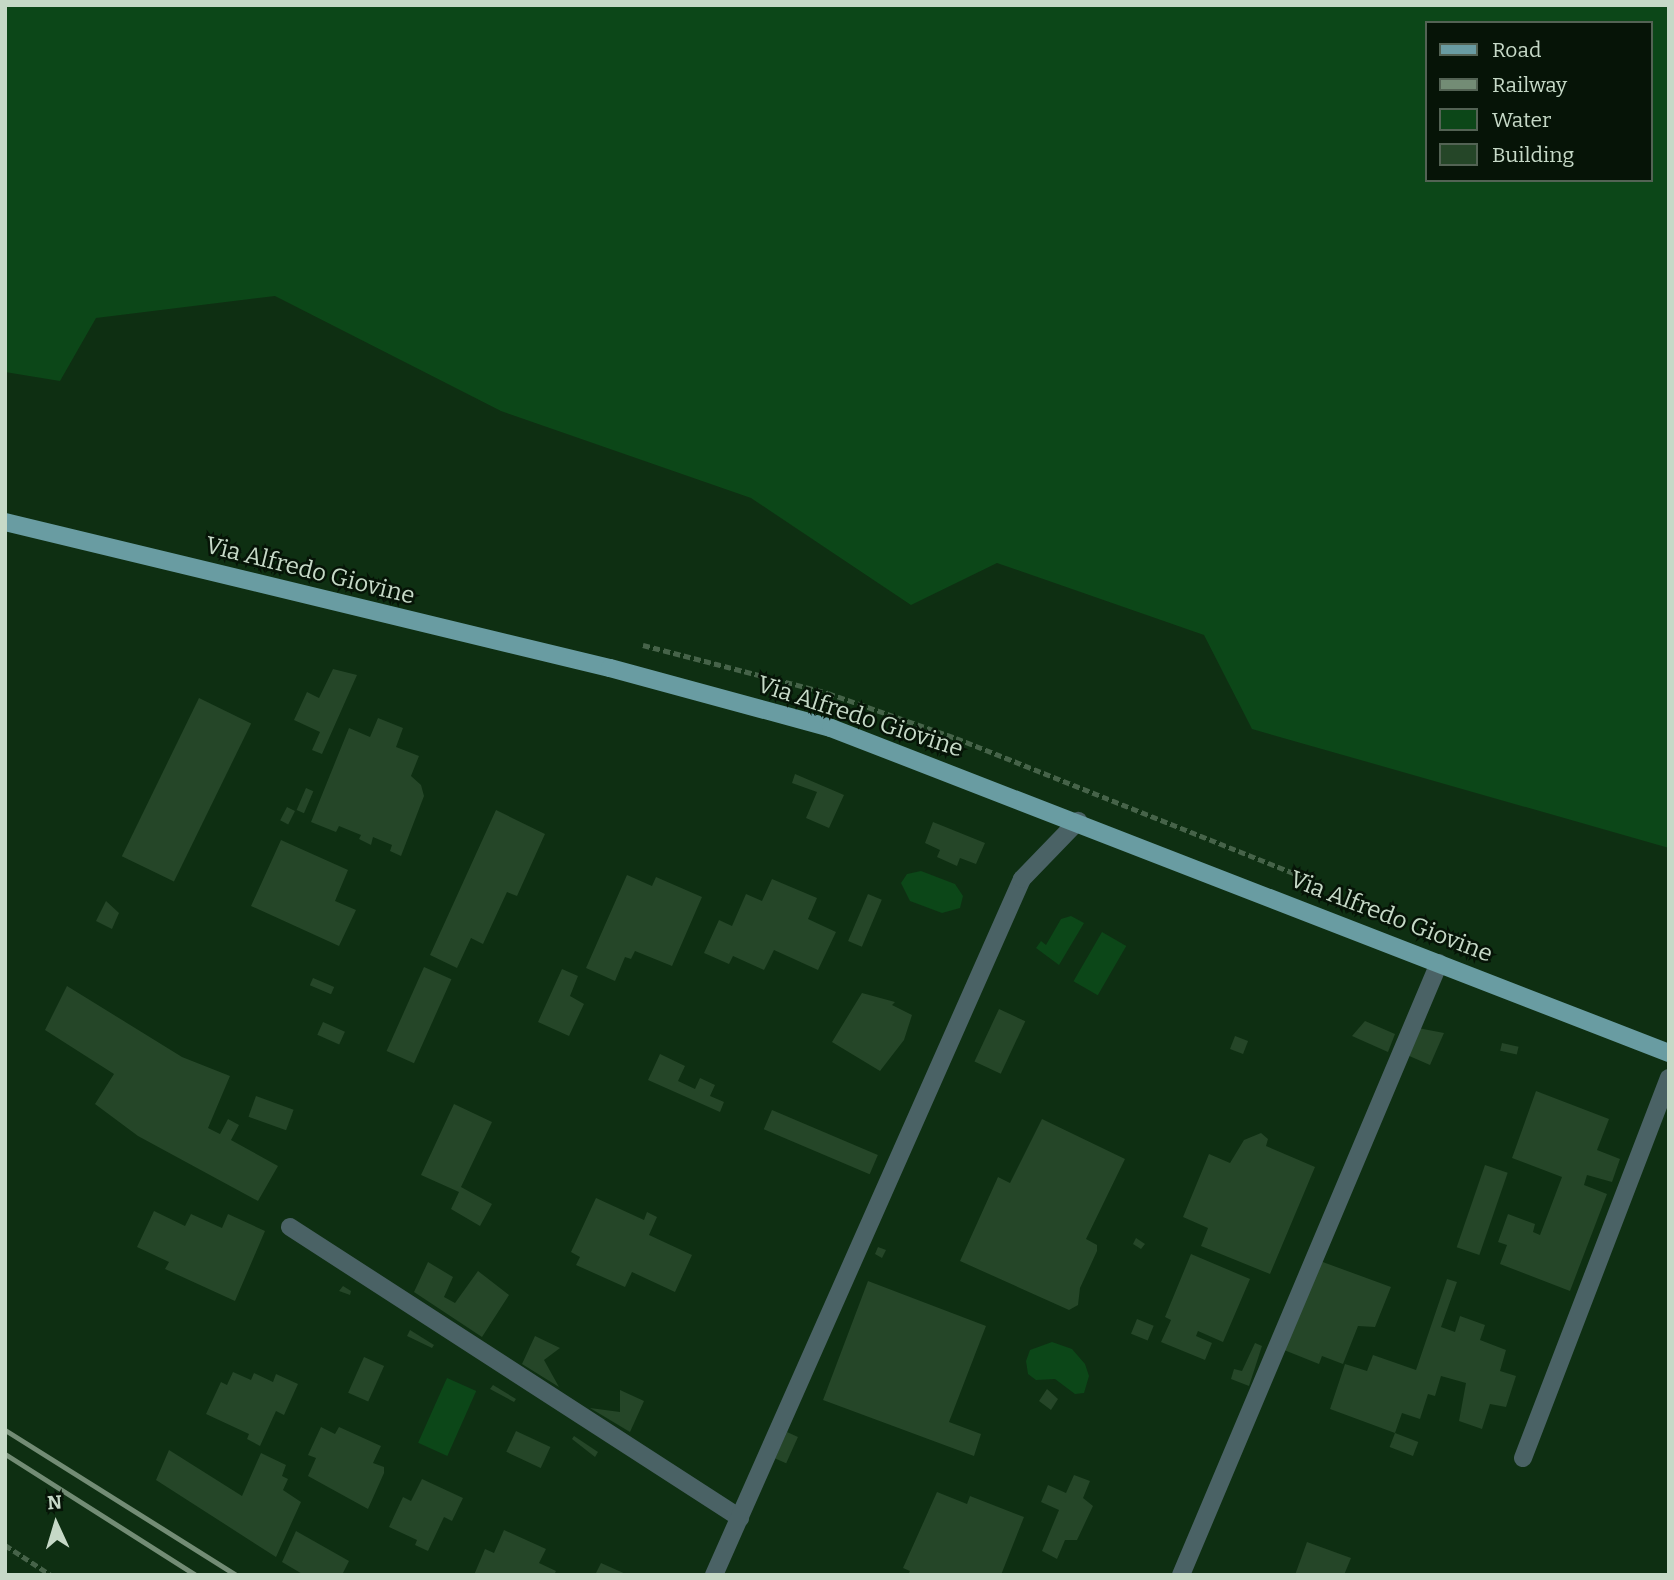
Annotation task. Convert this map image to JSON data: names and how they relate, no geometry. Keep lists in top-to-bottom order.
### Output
{
  "streets": {
    "main road": ["Via Alfredo Giovine"]
  },
  "legend": [
    "Road",
    "Railway",
    "Water",
    "Building"
  ],
  "north": "top"
}
